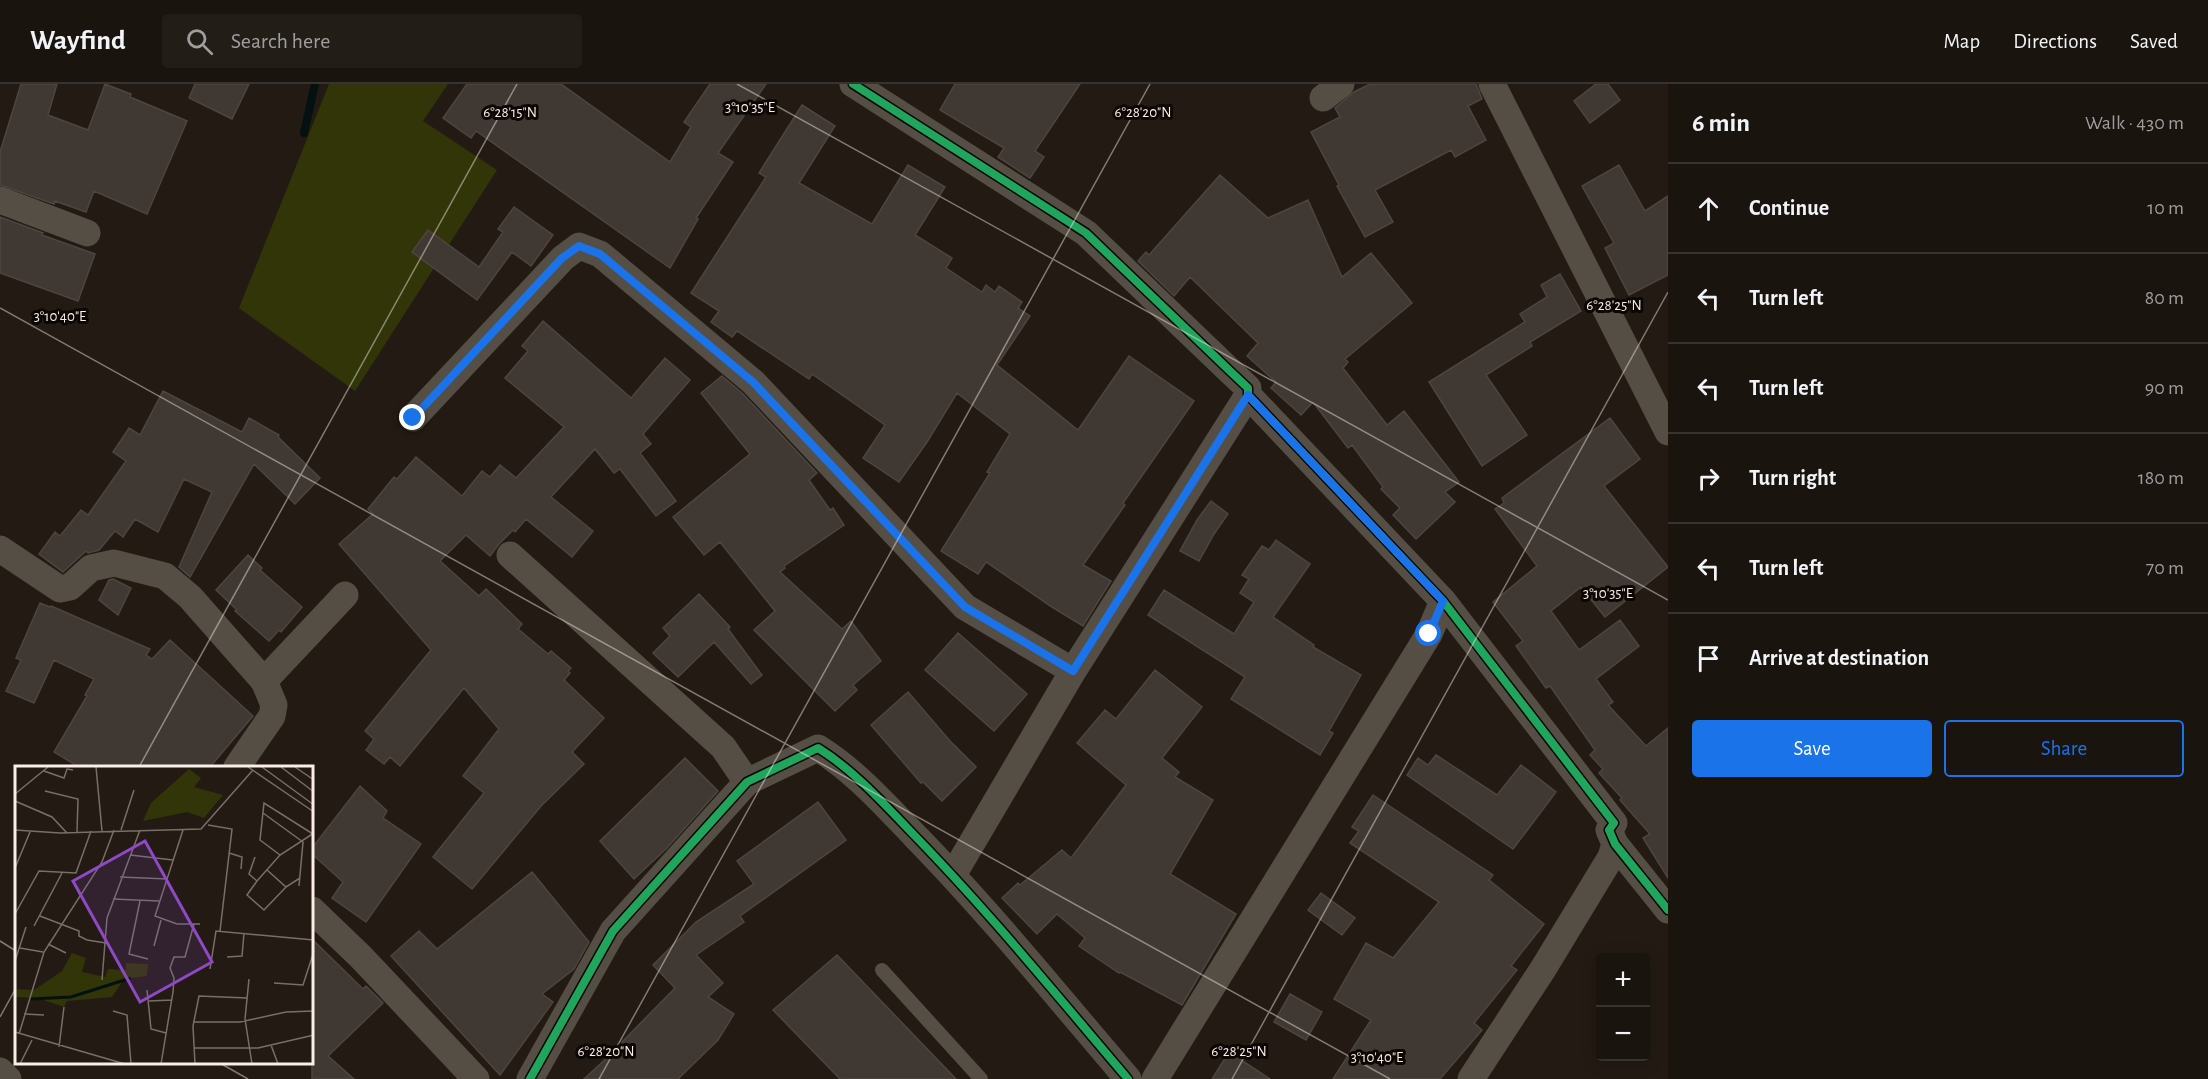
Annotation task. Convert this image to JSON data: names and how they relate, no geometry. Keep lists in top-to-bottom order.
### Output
{
  "page": {
    "header": "Wayfind",
    "search": "Search here",
    "nav": ["Map", "Directions", "Saved"],
    "heading": ["6 min", "Walk · 430 m"],
    "list": [
      ["Continue", "10 m"],
      ["Turn left", "80 m"],
      ["Turn left", "90 m"],
      ["Turn right", "180 m"],
      ["Turn left", "70 m"],
      "Arrive at destination"
    ],
    "buttons": ["Save", "Share"],
    "map_buttons": ["+", "−"]
  },
  "coordinates": [
    "3°10'35\"E",
    "6°28'15\"N",
    "6°28'20\"N",
    "6°28'25\"N",
    "3°10'40\"E"
  ]
}
